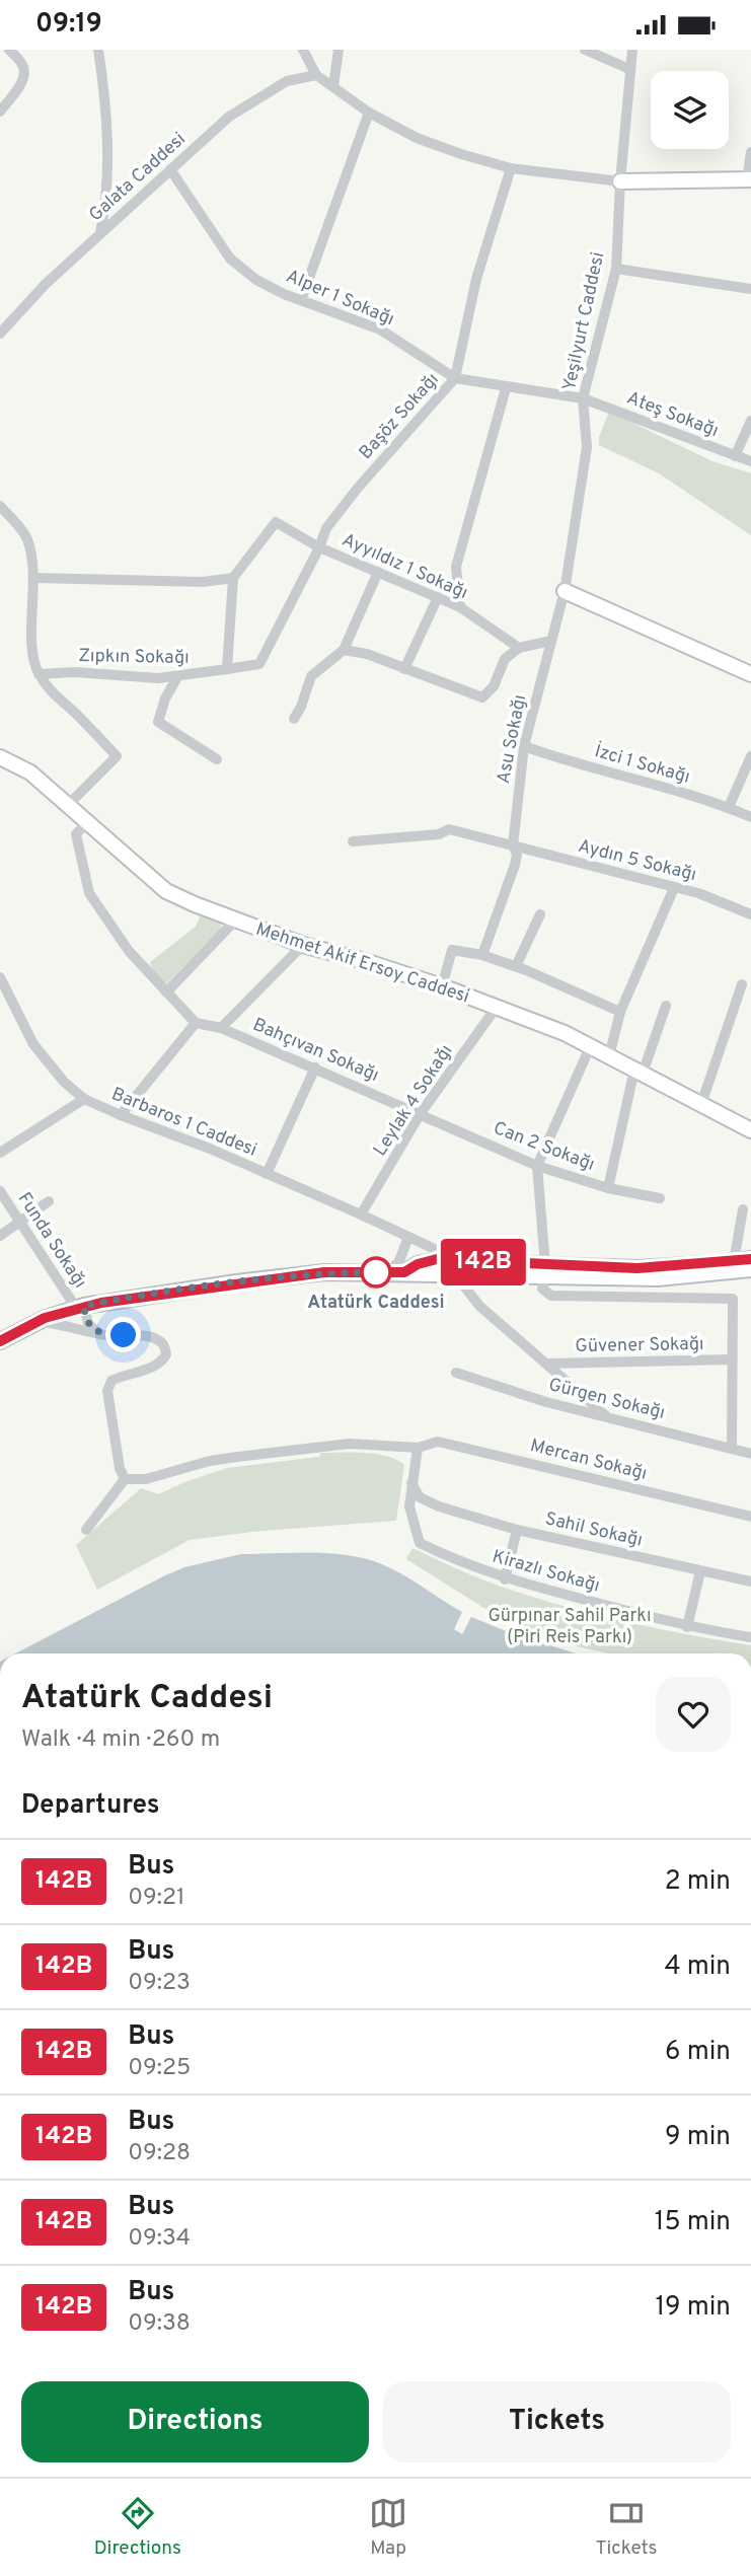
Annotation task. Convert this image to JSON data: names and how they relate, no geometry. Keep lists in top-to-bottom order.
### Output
{
  "streets": {
    "street": [
      "Galata Caddesi",
      "Alper 1 Sokağı",
      "Yeşilyurt Caddesi",
      "Ateş Sokağı",
      "Başöz Sokağı",
      "Ayyıldız 1 Sokağı",
      "Zıpkın Sokağı",
      "Asu Sokağı",
      "İzci 1 Sokağı",
      "Aydın 5 Sokağı",
      "Mehmet Akif Ersoy Caddesi",
      "Bahçıvan Sokağı",
      "Leylak 4 Sokağı",
      "Barbaros 1 Caddesi",
      "Can 2 Sokağı",
      "Funda Sokağı",
      "Güvener Sokağı",
      "Gürgen Sokağı",
      "Mercan Sokağı",
      "Sahil Sokağı",
      "Kirazlı Sokağı"
    ]
  },
  "crossings": [
    ["Galata Caddesi", "Alper 1 Sokağı"],
    ["Alper 1 Sokağı", "Yeşilyurt Caddesi"],
    ["Alper 1 Sokağı", "Ateş Sokağı"],
    ["Alper 1 Sokağı", "Başöz Sokağı"],
    ["Yeşilyurt Caddesi", "Ateş Sokağı"],
    ["Yeşilyurt Caddesi", "Asu Sokağı"],
    ["Başöz Sokağı", "Ayyıldız 1 Sokağı"],
    ["Başöz Sokağı", "Zıpkın Sokağı"],
    ["Asu Sokağı", "İzci 1 Sokağı"],
    ["Asu Sokağı", "Aydın 5 Sokağı"],
    ["Mehmet Akif Ersoy Caddesi", "Leylak 4 Sokağı"],
    ["Bahçıvan Sokağı", "Leylak 4 Sokağı"],
    ["Bahçıvan Sokağı", "Can 2 Sokağı"],
    ["Leylak 4 Sokağı", "Barbaros 1 Caddesi"],
    ["Leylak 4 Sokağı", "Can 2 Sokağı"]
  ],
  "parks": ["Gürpınar Sahil Parkı (Piri Reis Parkı)"],
  "places": ["Atatürk Caddesi"],
  "lines": ["bus line 142B"],
  "page": {
    "status": "09:19",
    "on_map": "142B",
    "heading": [
      ["Atatürk Caddesi", "Walk · 4 min · 260 m"],
      "Departures"
    ],
    "list": [
      {
        "mark": "142B",
        "name": "Bus",
        "note": "09:21",
        "value": "2 min"
      },
      {
        "mark": "142B",
        "name": "Bus",
        "note": "09:23",
        "value": "4 min"
      },
      {
        "mark": "142B",
        "name": "Bus",
        "note": "09:25",
        "value": "6 min"
      },
      {
        "mark": "142B",
        "name": "Bus",
        "note": "09:28",
        "value": "9 min"
      },
      {
        "mark": "142B",
        "name": "Bus",
        "note": "09:34",
        "value": "15 min"
      },
      {
        "mark": "142B",
        "name": "Bus",
        "note": "09:38",
        "value": "19 min"
      }
    ],
    "buttons": ["Directions", "Tickets"],
    "tabs": ["Directions", "Map", "Tickets"]
  }
}
